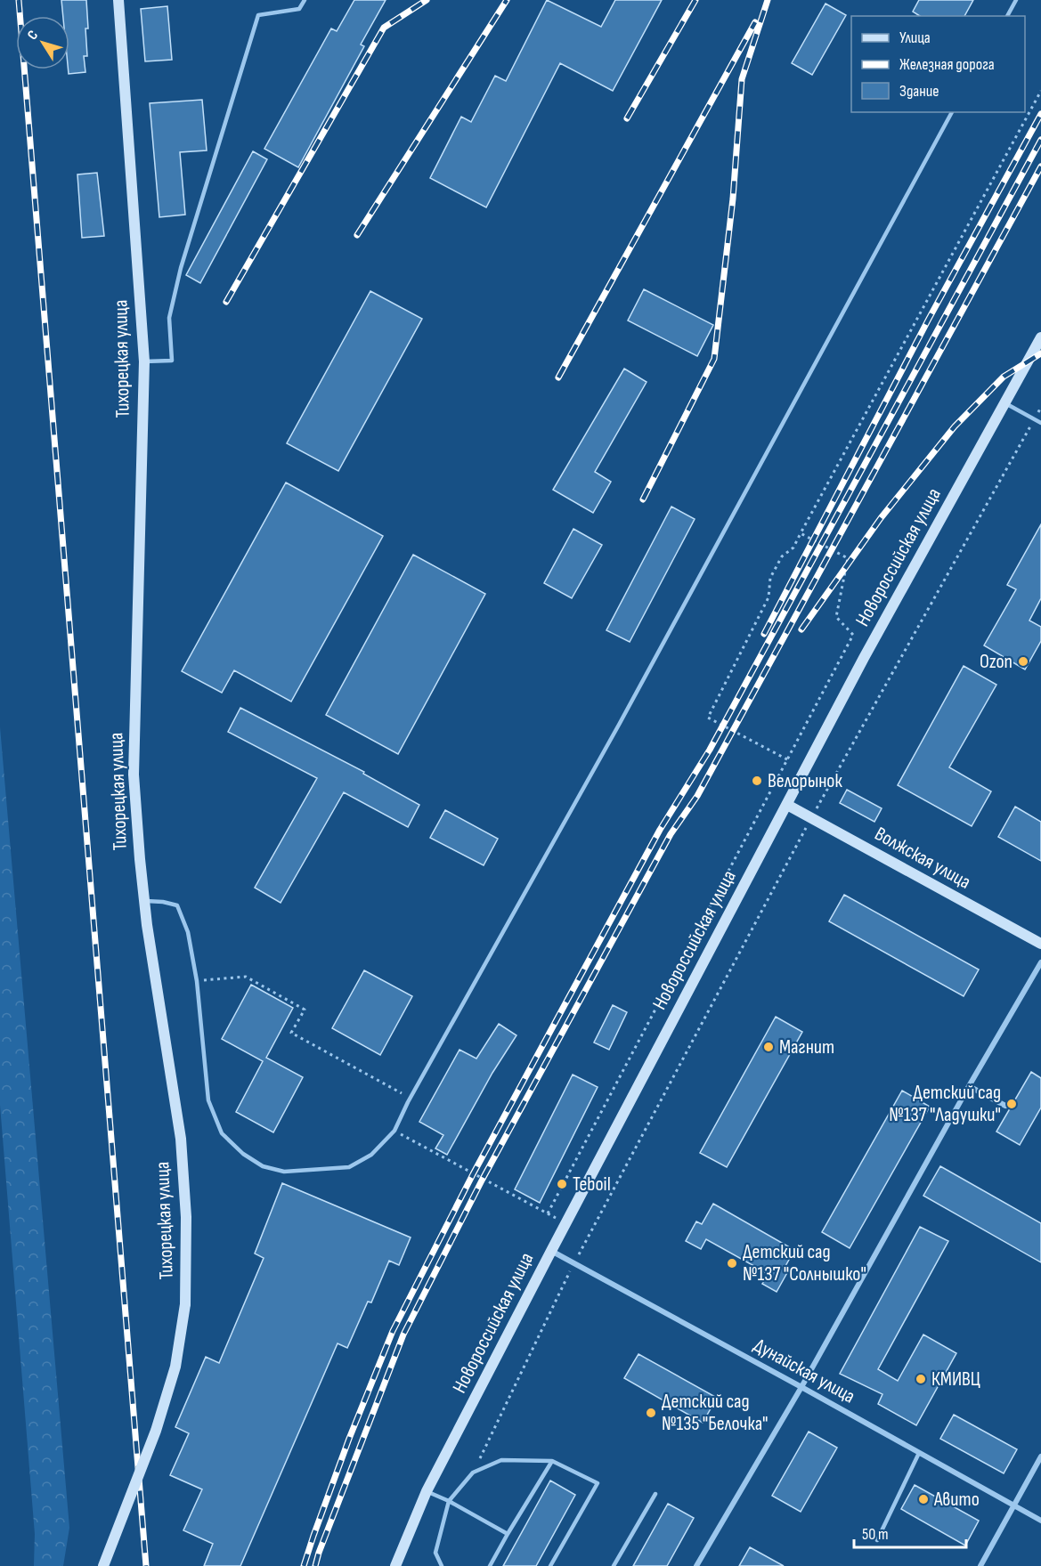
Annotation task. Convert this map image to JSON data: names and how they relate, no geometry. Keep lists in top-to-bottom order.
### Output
{
  "streets": {
    "street": [
      "Тихорецкая улица",
      "Новороссийская улица",
      "Волжская улица",
      "Дунайская улица"
    ]
  },
  "crossings": [
    ["Новороссийская улица", "Волжская улица"],
    ["Новороссийская улица", "Дунайская улица"]
  ],
  "places": [
    "Ozon",
    "Велорынок",
    "Магнит",
    "Детский сад №137 \"Ладушки\"",
    "Teboil",
    "Детский сад №137 \"Солнышко\"",
    "КМИВЦ",
    "Детский сад №135 \"Белочка\"",
    "Авито"
  ],
  "legend": ["Улица", "Железная дорога", "Здание"],
  "scale_bar": "50 m",
  "north": "top left"
}
